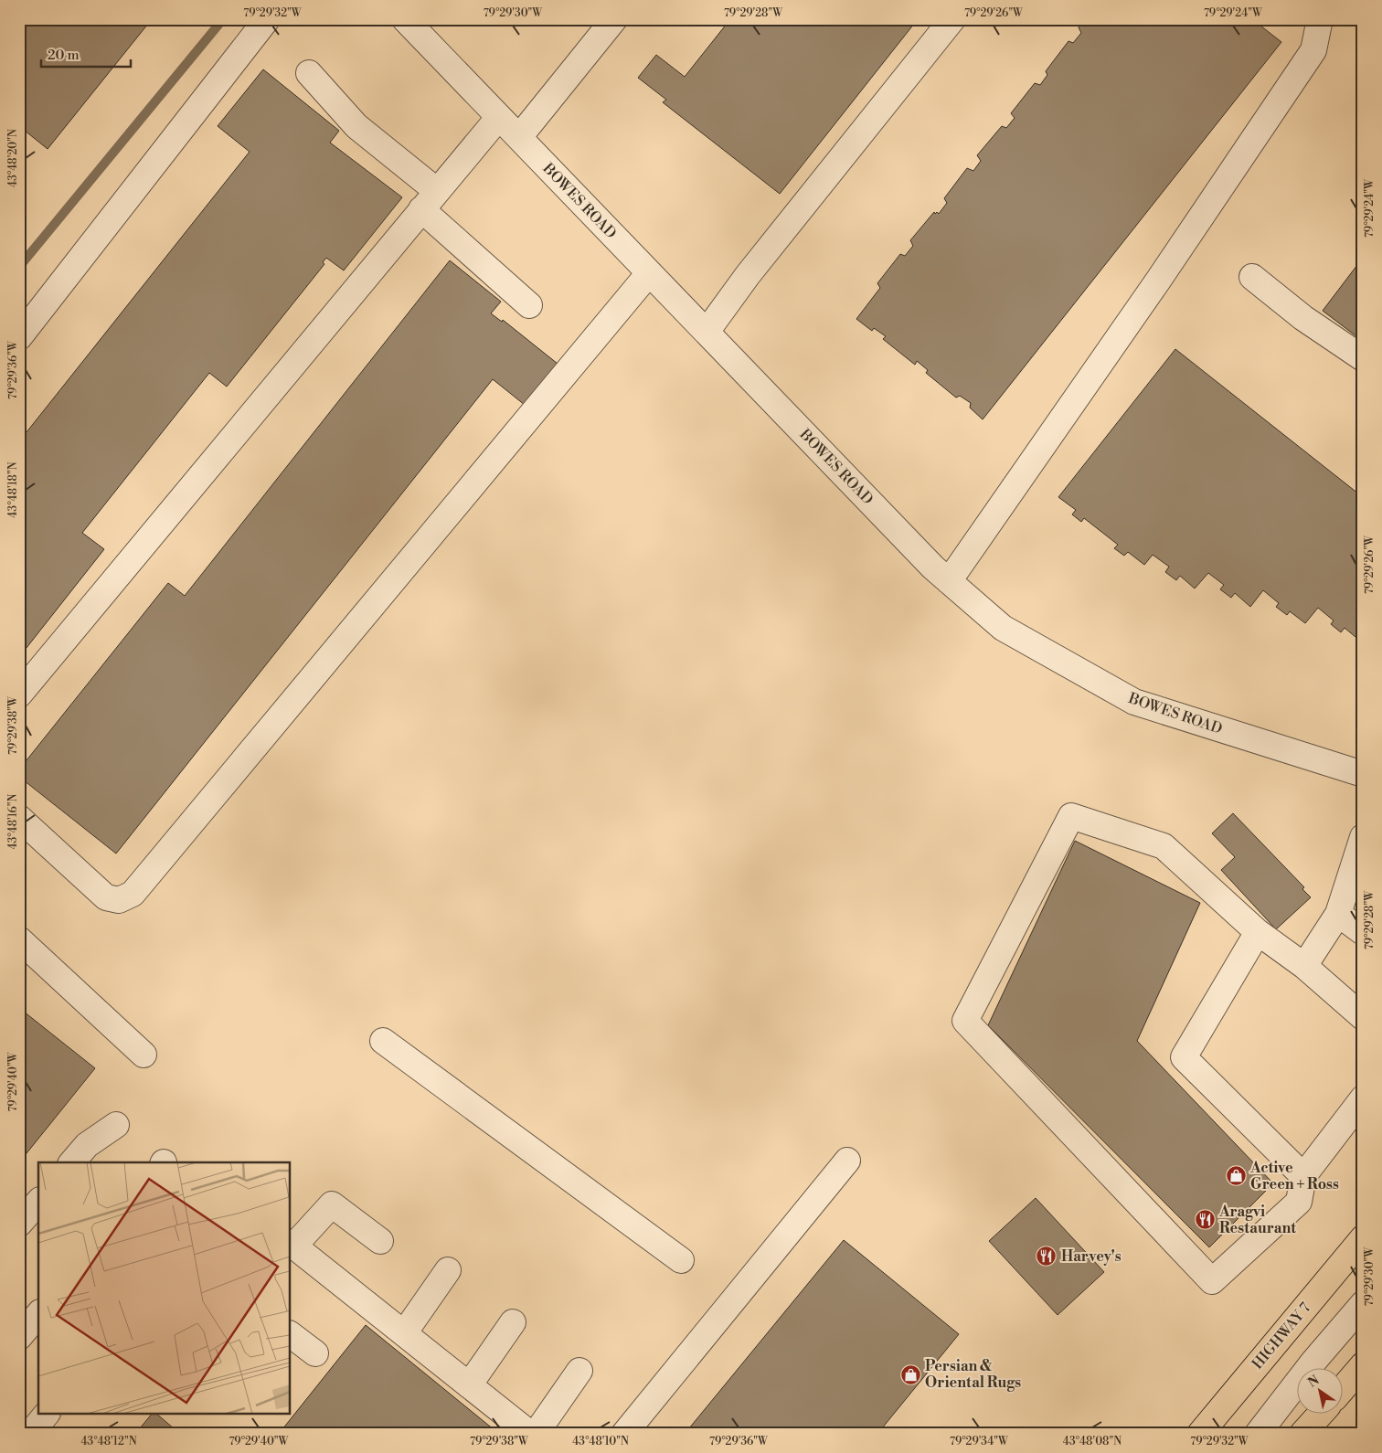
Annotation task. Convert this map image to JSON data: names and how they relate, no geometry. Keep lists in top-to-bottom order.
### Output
{
  "streets": {
    "main road": ["HIGHWAY 7"],
    "street": ["BOWES ROAD"]
  },
  "places": {
    "shop": ["Active Green + Ross", "Persian & Oriental Rugs"],
    "restaurant": ["Aragvi Restaurant", "Harvey's"]
  },
  "scale_bar": "20 m",
  "north": "top left",
  "coordinates": [
    "79°29'32\"W",
    "79°29'30\"W",
    "79°29'28\"W",
    "79°29'26\"W",
    "79°29'24\"W",
    "43°48'20\"N",
    "79°29'36\"W",
    "43°48'18\"N",
    "79°29'38\"W",
    "43°48'16\"N",
    "79°29'40\"W",
    "43°48'12\"N",
    "43°48'10\"N",
    "79°29'34\"W",
    "43°48'08\"N"
  ]
}
